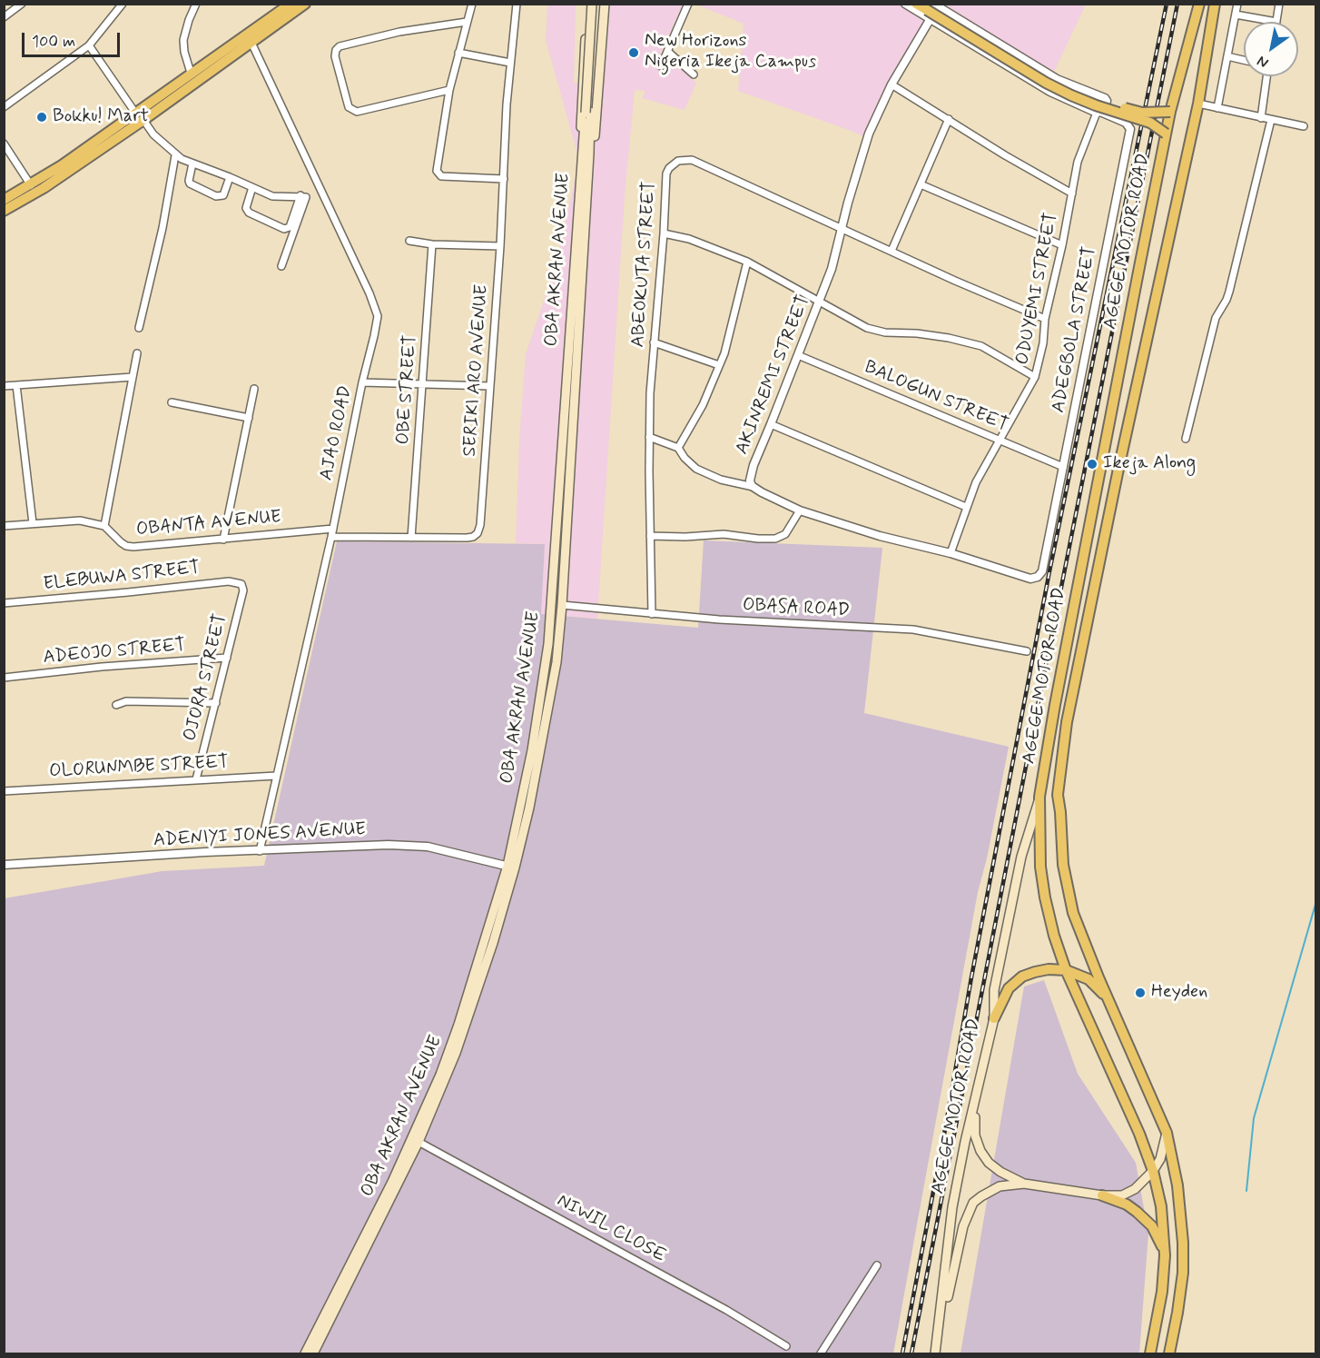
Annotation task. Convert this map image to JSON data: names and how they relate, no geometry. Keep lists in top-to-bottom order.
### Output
{
  "streets": {
    "main road": ["AGEGE MOTOR ROAD", "OBA AKRAN AVENUE"],
    "street": [
      "ABEOKUTA STREET",
      "ODUYEMI STREET",
      "ADEGBOLA STREET",
      "SERIKI ARO AVENUE",
      "AKINREMI STREET",
      "OBE STREET",
      "BALOGUN STREET",
      "AJAO ROAD",
      "OBANTA AVENUE",
      "ELEBUWA STREET",
      "OBASA ROAD",
      "ADEOJO STREET",
      "OJORA STREET",
      "OLORUNMBE STREET",
      "ADENIYI JONES AVENUE",
      "NIWIL CLOSE"
    ]
  },
  "crossings": [
    ["OBA AKRAN AVENUE", "OBASA ROAD"],
    ["OBA AKRAN AVENUE", "ADENIYI JONES AVENUE"],
    ["OBA AKRAN AVENUE", "NIWIL CLOSE"],
    ["ABEOKUTA STREET", "ODUYEMI STREET"],
    ["ABEOKUTA STREET", "AKINREMI STREET"],
    ["ABEOKUTA STREET", "OBASA ROAD"],
    ["ODUYEMI STREET", "ADEGBOLA STREET"],
    ["ODUYEMI STREET", "BALOGUN STREET"],
    ["ADEGBOLA STREET", "BALOGUN STREET"],
    ["SERIKI ARO AVENUE", "OBE STREET"],
    ["SERIKI ARO AVENUE", "AJAO ROAD"],
    ["AKINREMI STREET", "BALOGUN STREET"],
    ["AJAO ROAD", "OBANTA AVENUE"],
    ["AJAO ROAD", "OLORUNMBE STREET"],
    ["AJAO ROAD", "ADENIYI JONES AVENUE"],
    ["ELEBUWA STREET", "OJORA STREET"],
    ["ADEOJO STREET", "OJORA STREET"],
    ["OJORA STREET", "OLORUNMBE STREET"]
  ],
  "places": [
    "New Horizons Nigeria Ikeja Campus",
    "Bokku! Mart",
    "Ikeja Along",
    "Heyden"
  ],
  "scale_bar": "100 m",
  "north": "bottom left"
}
